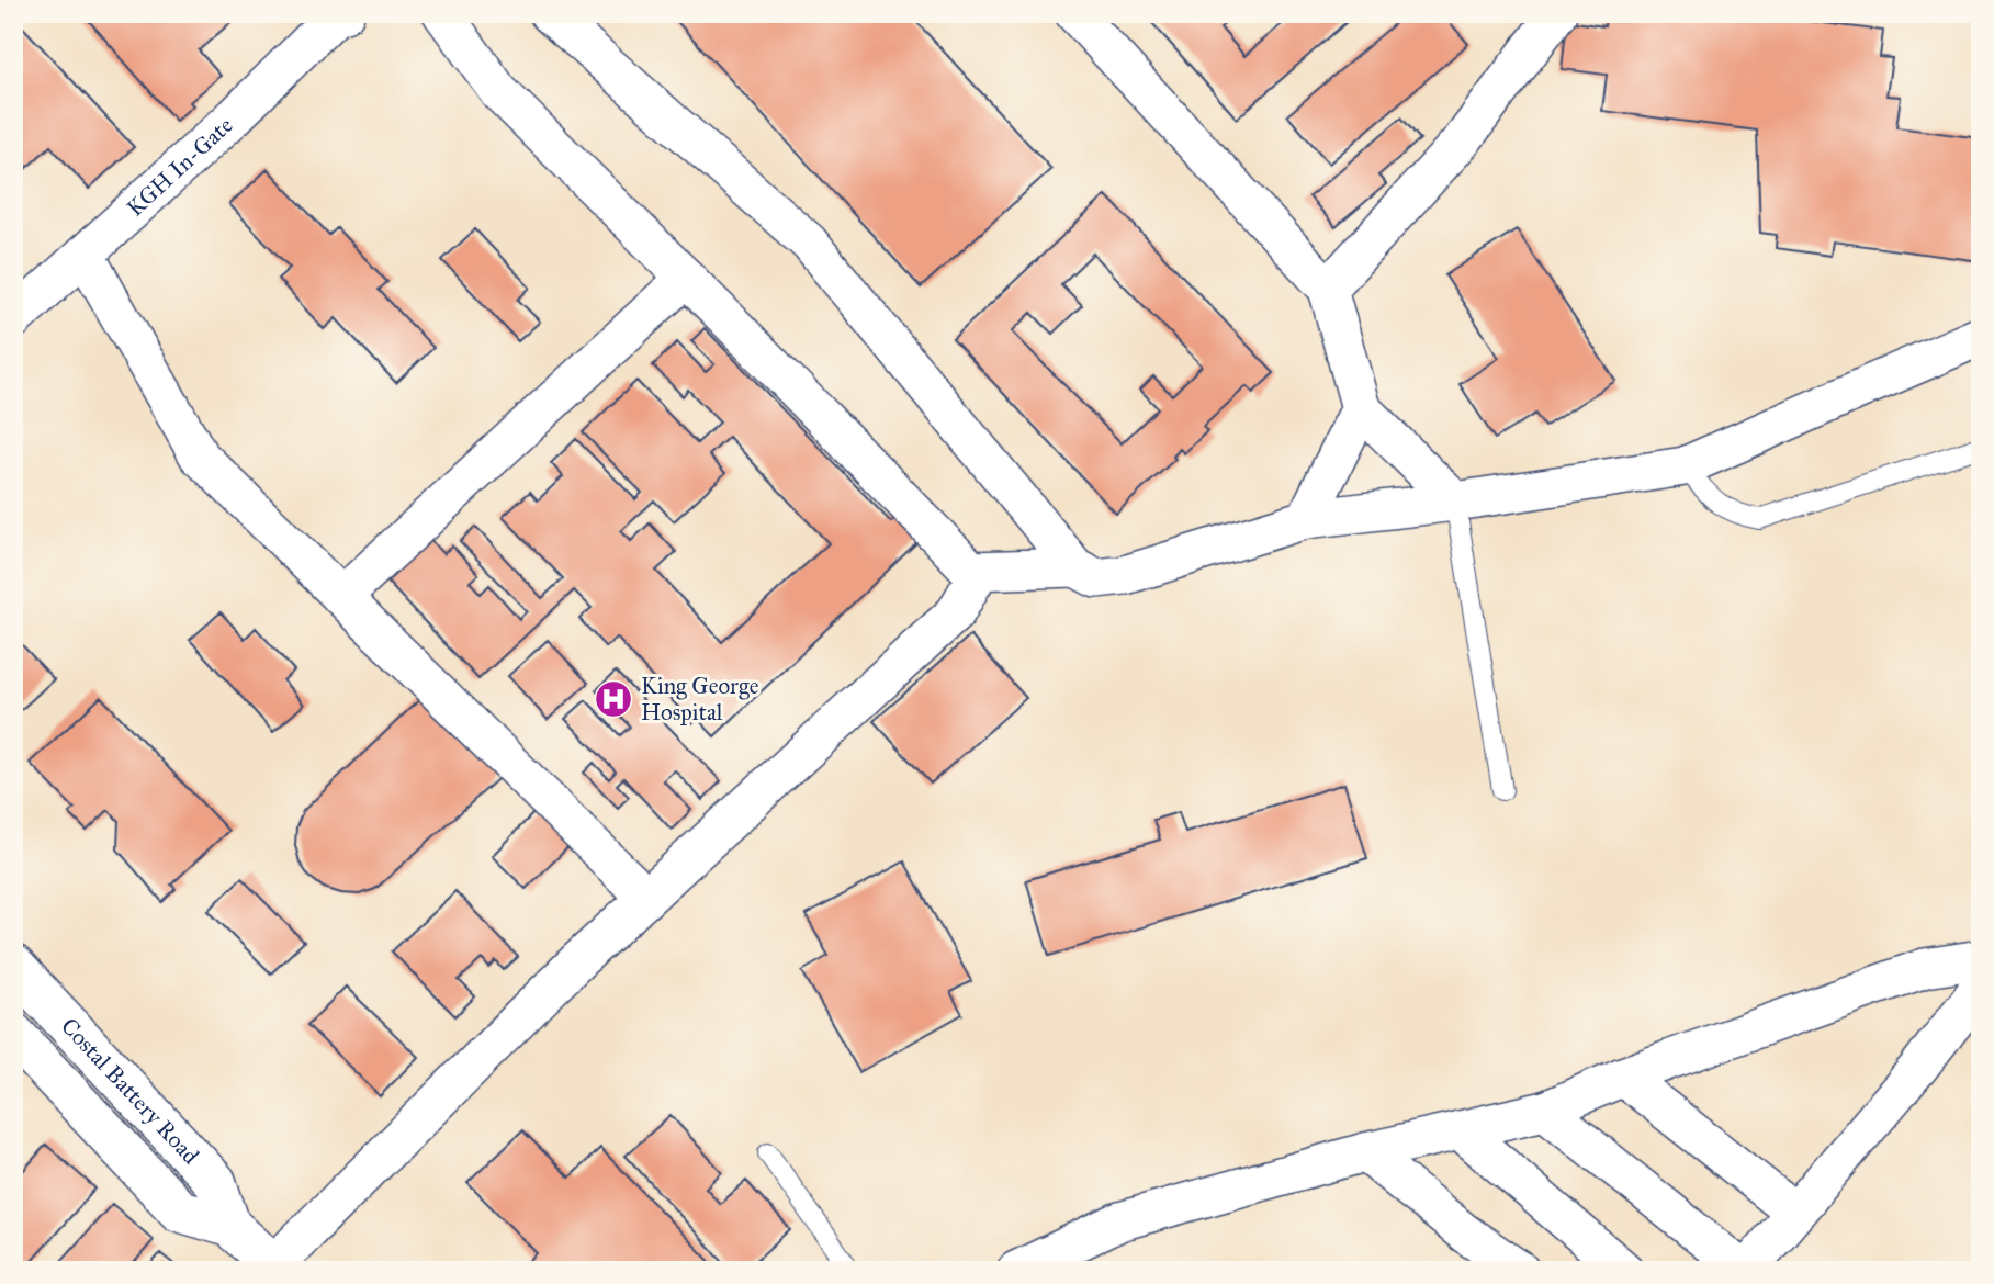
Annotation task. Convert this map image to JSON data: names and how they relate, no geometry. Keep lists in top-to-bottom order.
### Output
{
  "streets": {
    "street": ["KGH In-Gate", "Costal Battery Road"]
  },
  "places": {
    "hospital": ["King George Hospital"]
  }
}
